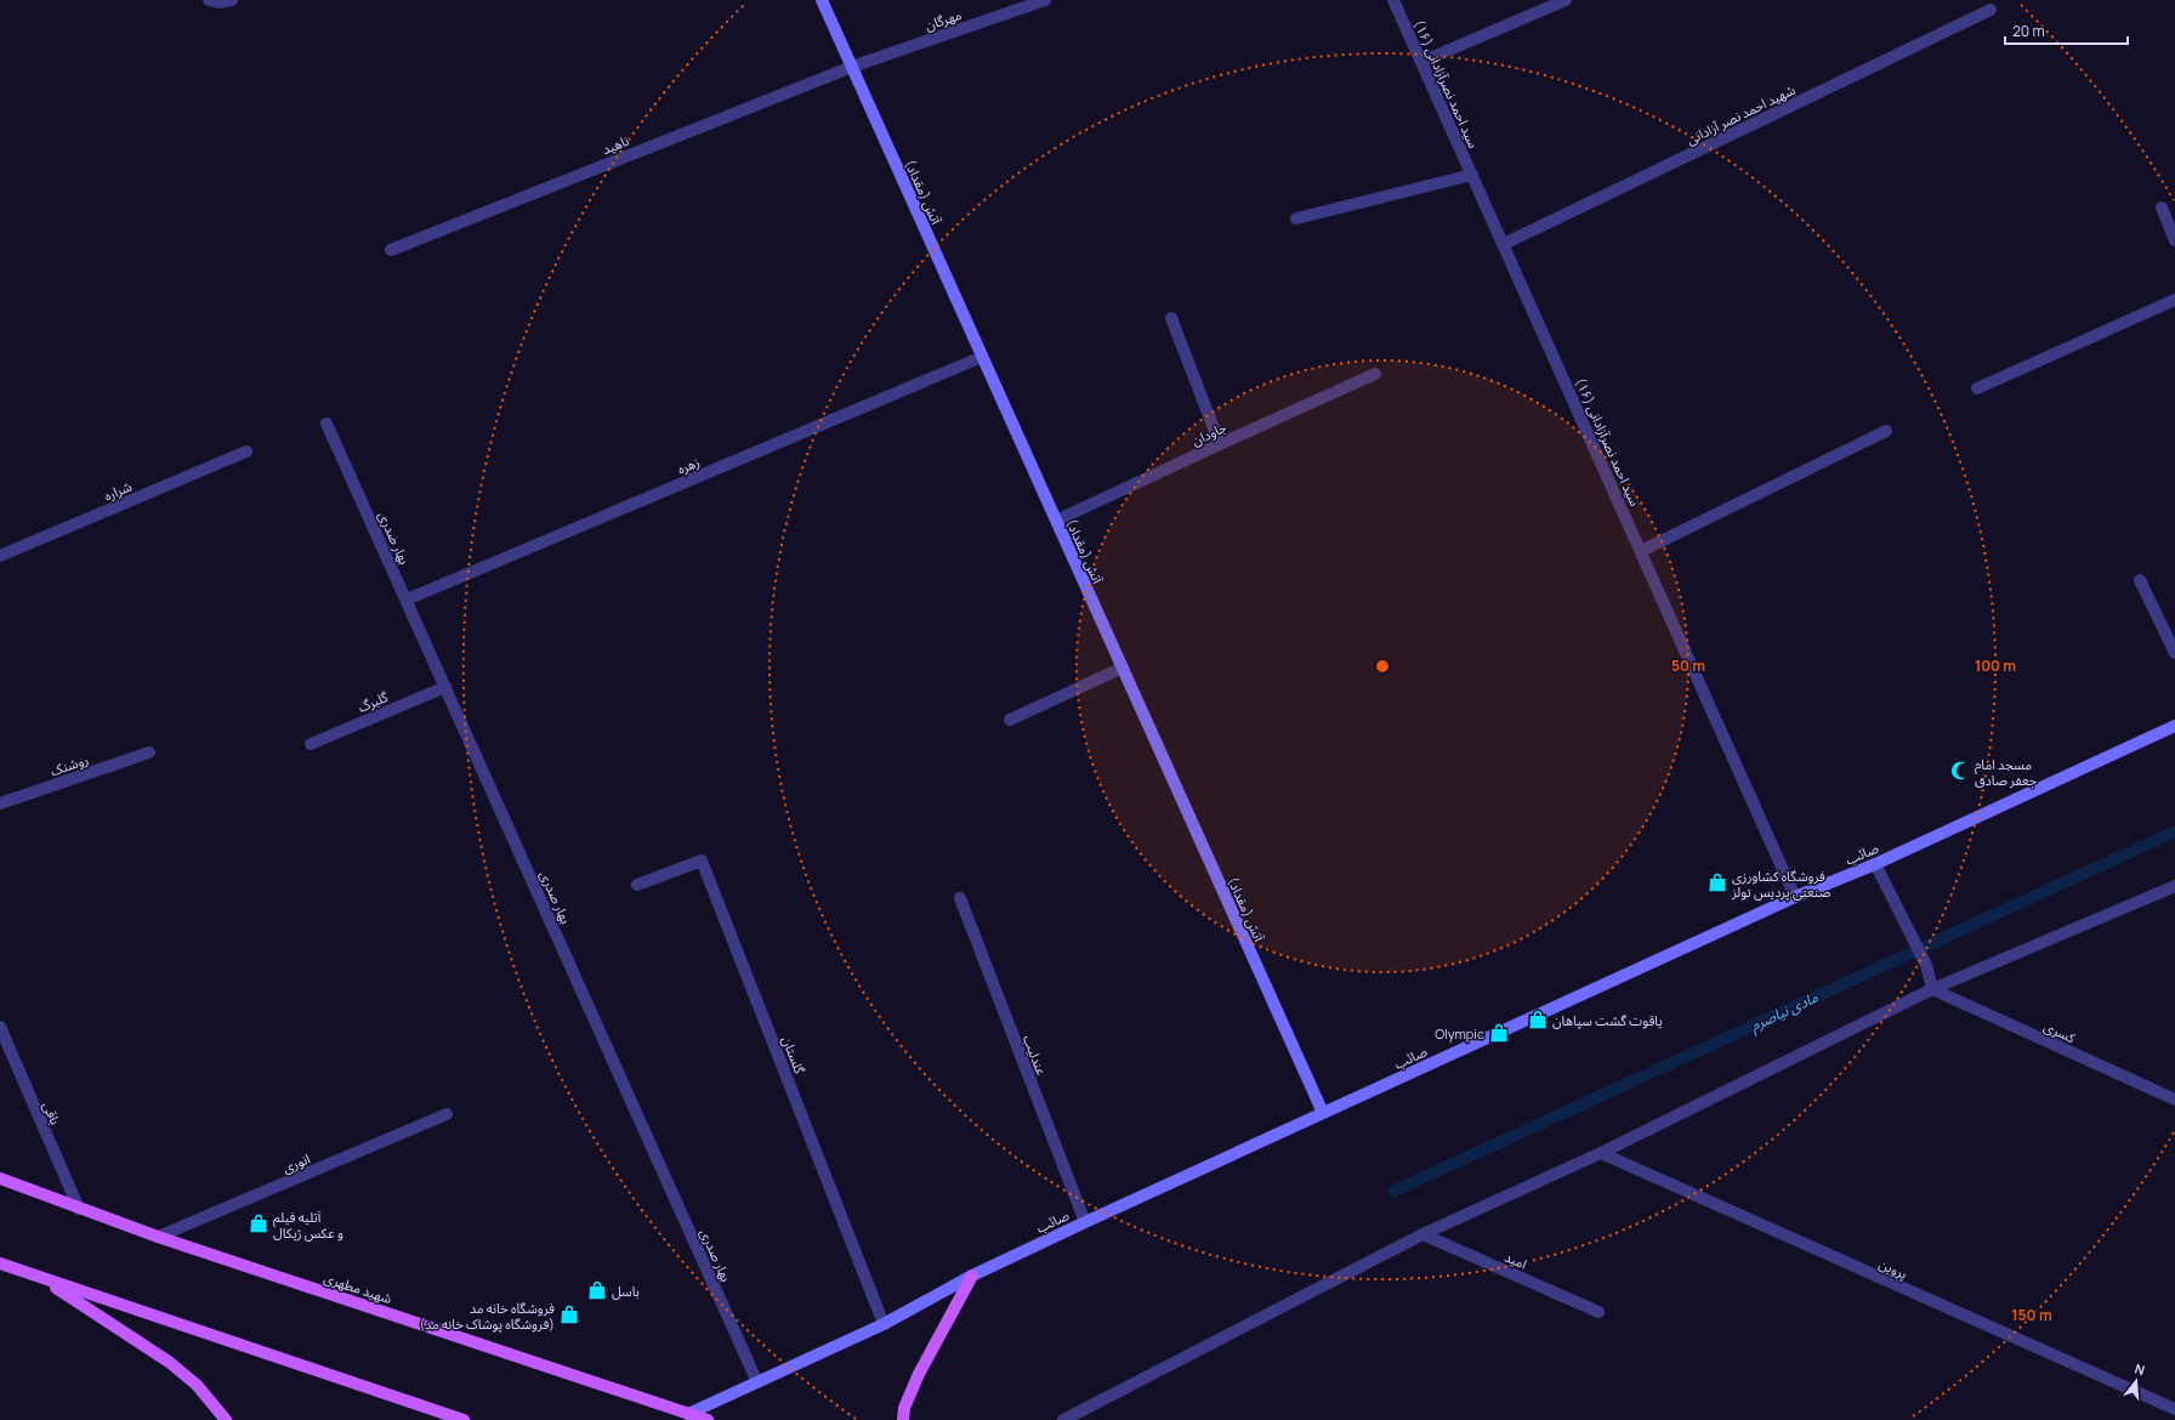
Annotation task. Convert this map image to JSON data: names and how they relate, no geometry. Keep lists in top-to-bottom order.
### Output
{
  "streets": {
    "main road": ["آتش (مقداد)", "صائب", "شهید مطهری"],
    "street": [
      "مهرگان",
      "سید احمد نصرآزادانی (۱۶)",
      "شهید احمد نصر آزادانی",
      "ناهید",
      "جاودان",
      "زهره",
      "شراره",
      "بهار صدری",
      "گلبرگ",
      "روشنک",
      "کسری",
      "گلستان",
      "عندلیب",
      "باقی",
      "انوری",
      "امید",
      "پروین"
    ]
  },
  "crossings": [
    ["مهرگان", "ناهید"],
    ["مهرگان", "آتش (مقداد)"],
    ["سید احمد نصرآزادانی (۱۶)", "شهید احمد نصر آزادانی"],
    ["سید احمد نصرآزادانی (۱۶)", "صائب"],
    ["ناهید", "آتش (مقداد)"],
    ["آتش (مقداد)", "جاودان"],
    ["آتش (مقداد)", "زهره"],
    ["آتش (مقداد)", "صائب"],
    ["زهره", "بهار صدری"],
    ["بهار صدری", "گلبرگ"],
    ["بهار صدری", "صائب"],
    ["صائب", "گلستان"],
    ["صائب", "عندلیب"],
    ["صائب", "شهید مطهری"],
    ["باقی", "شهید مطهری"],
    ["انوری", "شهید مطهری"]
  ],
  "water": ["مادی نیاصرم"],
  "places": {
    "mosque": ["مسجد امام جعفر صادق"],
    "shop": [
      "فروشگاه کشاورزی صنعتی پردیس تولز",
      "یاقوت گشت سپاهان",
      "Olympic",
      "آتلیه فیلم و عکس ژیکال",
      "باسل",
      "فروشگاه خانه مد (فروشگاه پوشاک خانه مد)"
    ]
  },
  "scale_bar": "20 m",
  "north": "top",
  "rings": ["50 m", "100 m", "150 m"]
}
